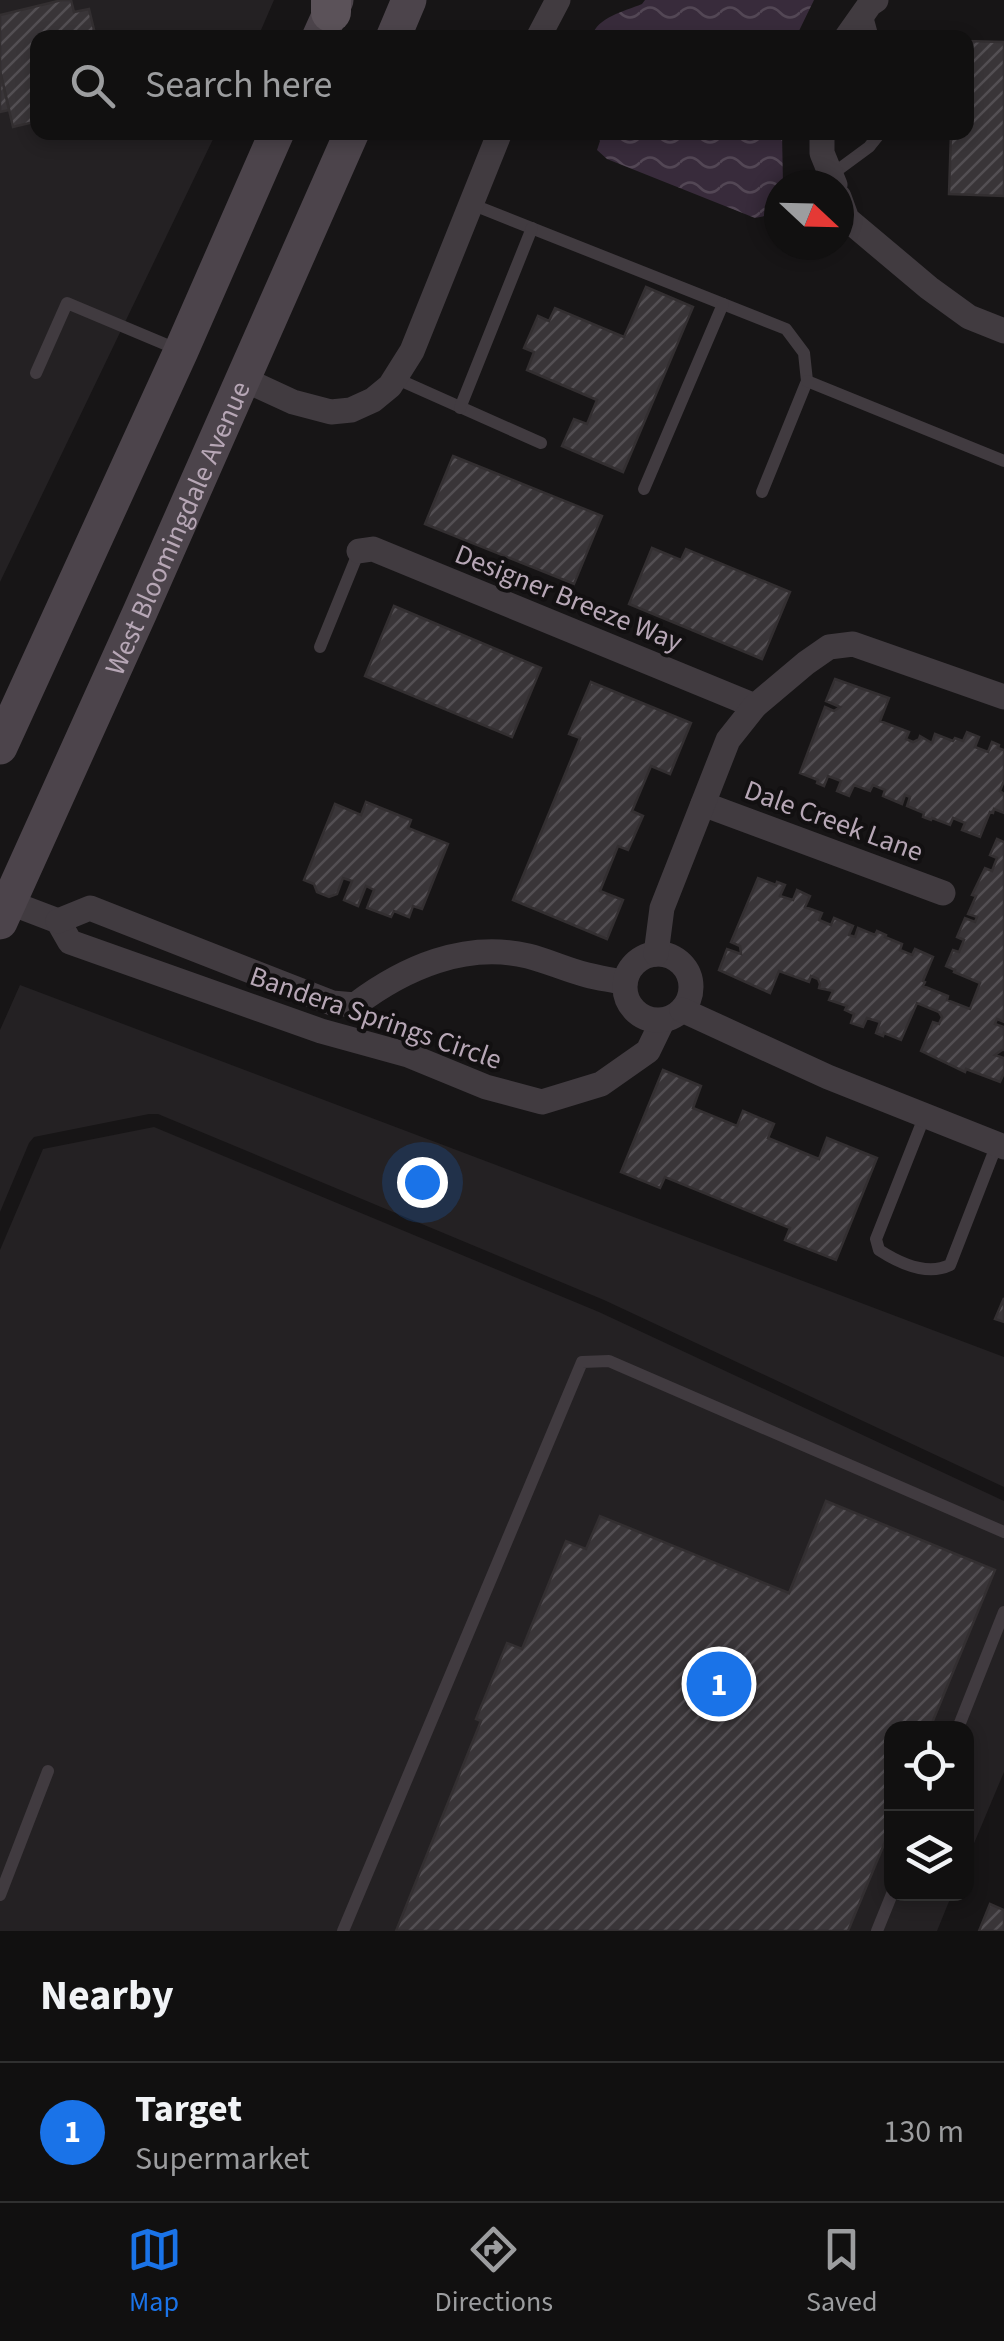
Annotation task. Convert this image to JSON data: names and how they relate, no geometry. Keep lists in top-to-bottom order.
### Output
{
  "streets": {
    "main road": ["West Bloomingdale Avenue"],
    "street": ["Designer Breeze Way", "Dale Creek Lane", "Bandera Springs Circle"]
  },
  "crossings": [
    ["West Bloomingdale Avenue", "Bandera Springs Circle"]
  ],
  "north": "right",
  "page": {
    "search": "Search here",
    "pins": "1",
    "heading": "Nearby",
    "list": [
      {
        "mark": "1",
        "name": "Target",
        "note": "Supermarket",
        "value": "130 m"
      }
    ],
    "nav": ["Map", "Directions", "Saved"]
  }
}
